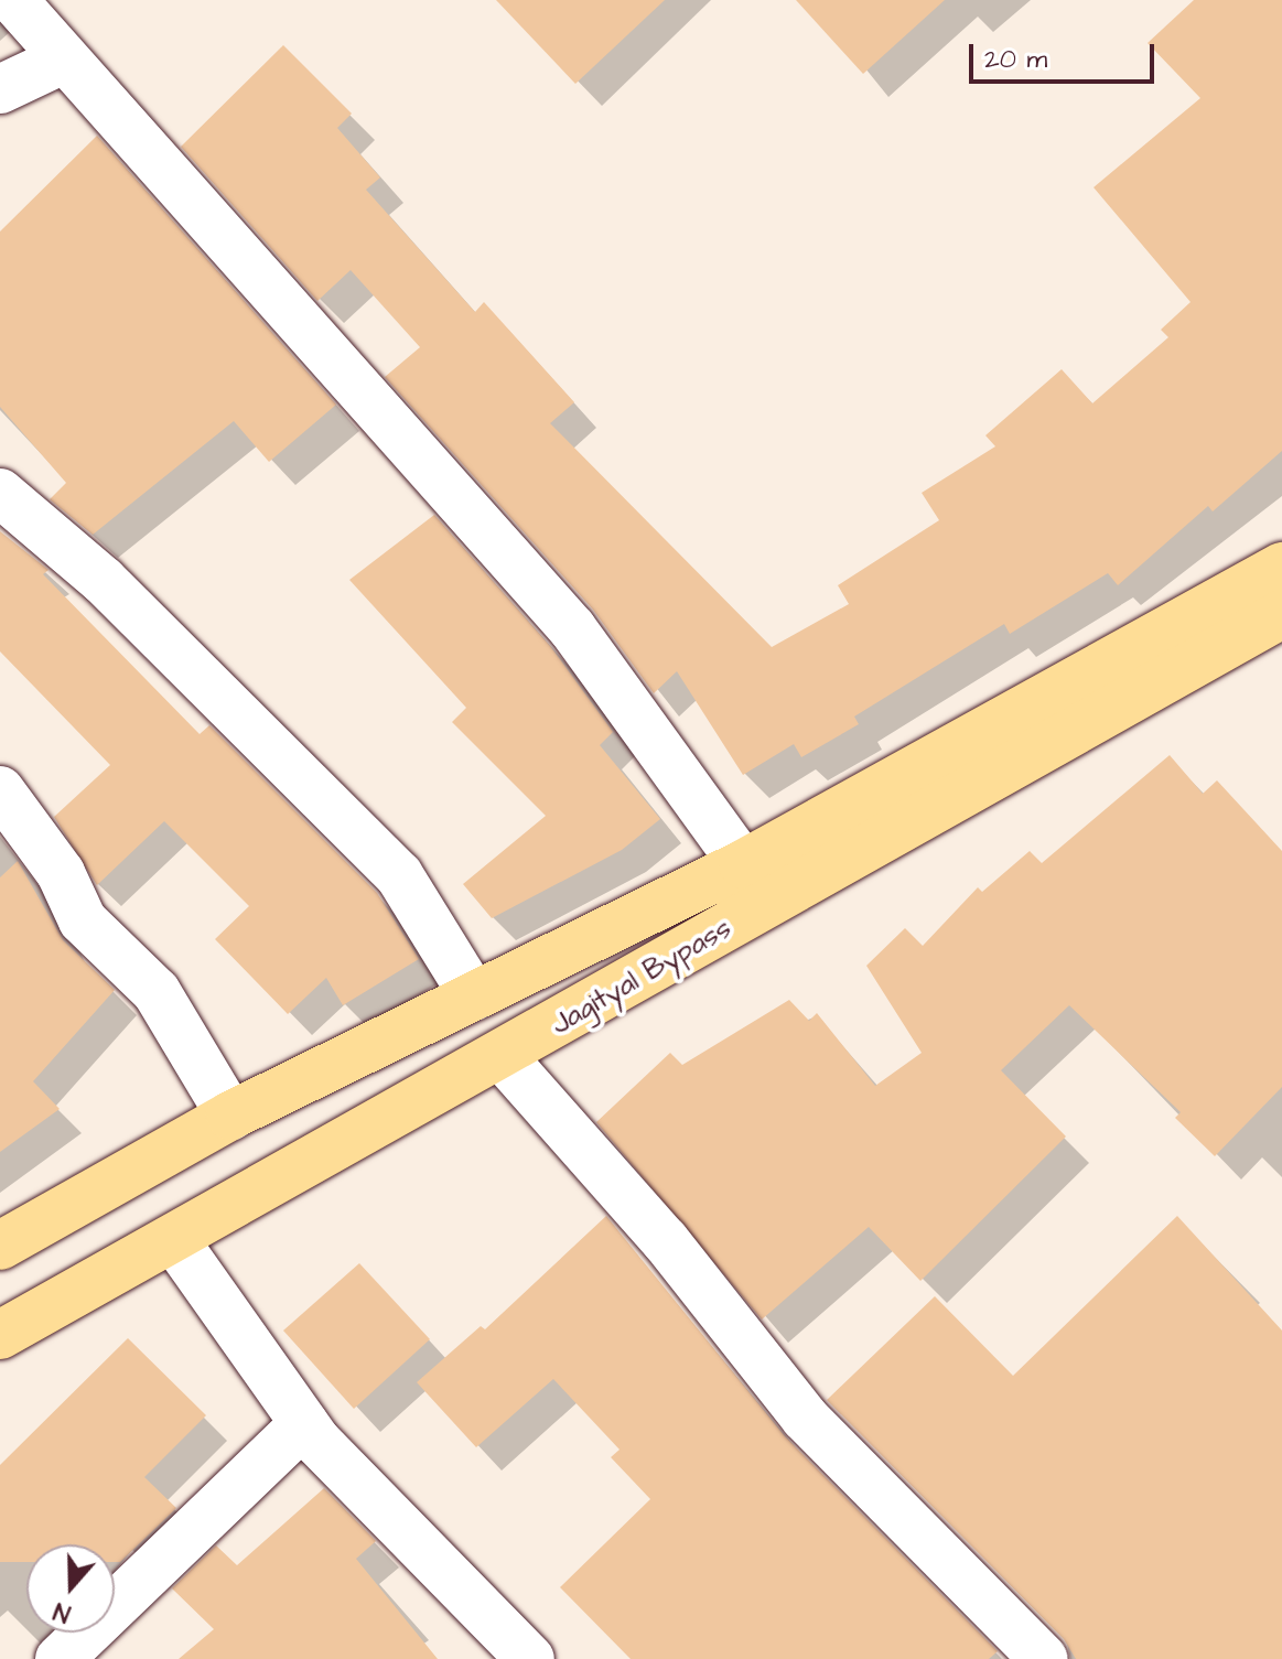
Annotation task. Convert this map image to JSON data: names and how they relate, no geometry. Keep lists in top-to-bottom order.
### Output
{
  "streets": {
    "main road": ["Jagityal Bypass"]
  },
  "scale_bar": "20 m",
  "north": "bottom"
}
